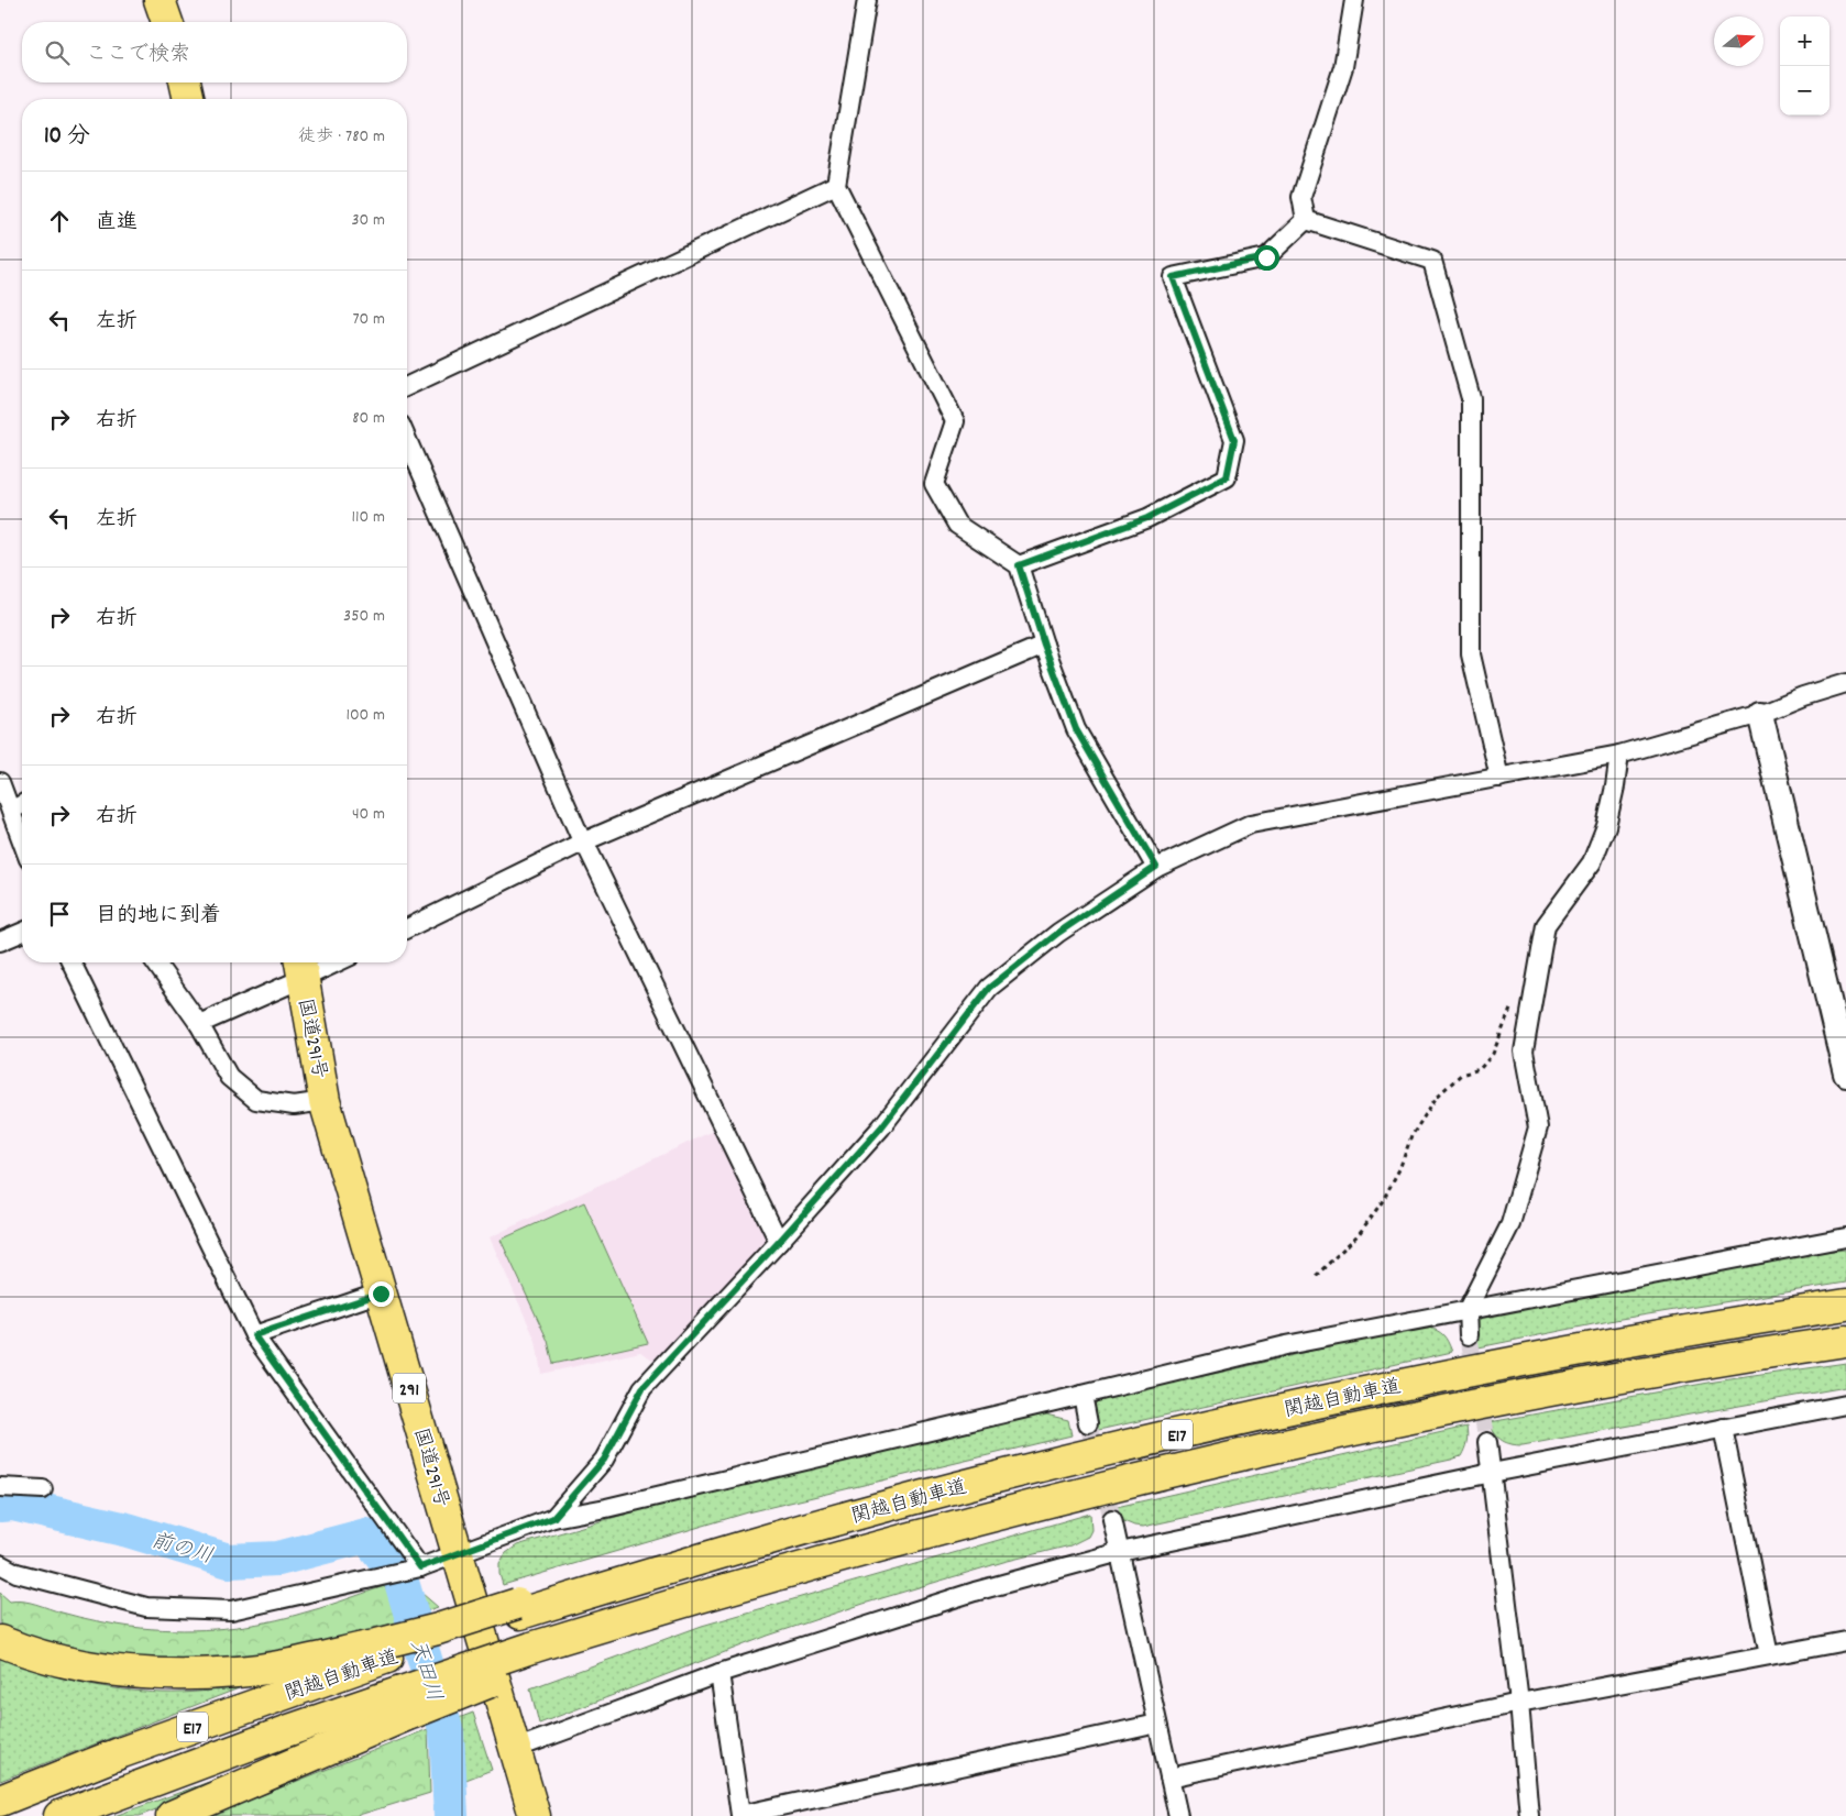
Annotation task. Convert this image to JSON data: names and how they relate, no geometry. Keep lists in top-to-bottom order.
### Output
{
  "streets": {
    "highway": [
      "国道291号",
      "291",
      "関越自動車道",
      "E17"
    ]
  },
  "water": ["前の川", "天田川"],
  "north": "right",
  "page": {
    "map_buttons": ["+", "−"],
    "search": "ここで検索",
    "heading": ["10 分", "徒歩 · 780 m"],
    "list": [
      ["直進", "30 m"],
      ["左折", "70 m"],
      ["右折", "80 m"],
      ["左折", "110 m"],
      ["右折", "350 m"],
      ["右折", "100 m"],
      ["右折", "40 m"],
      "目的地に到着"
    ]
  }
}
